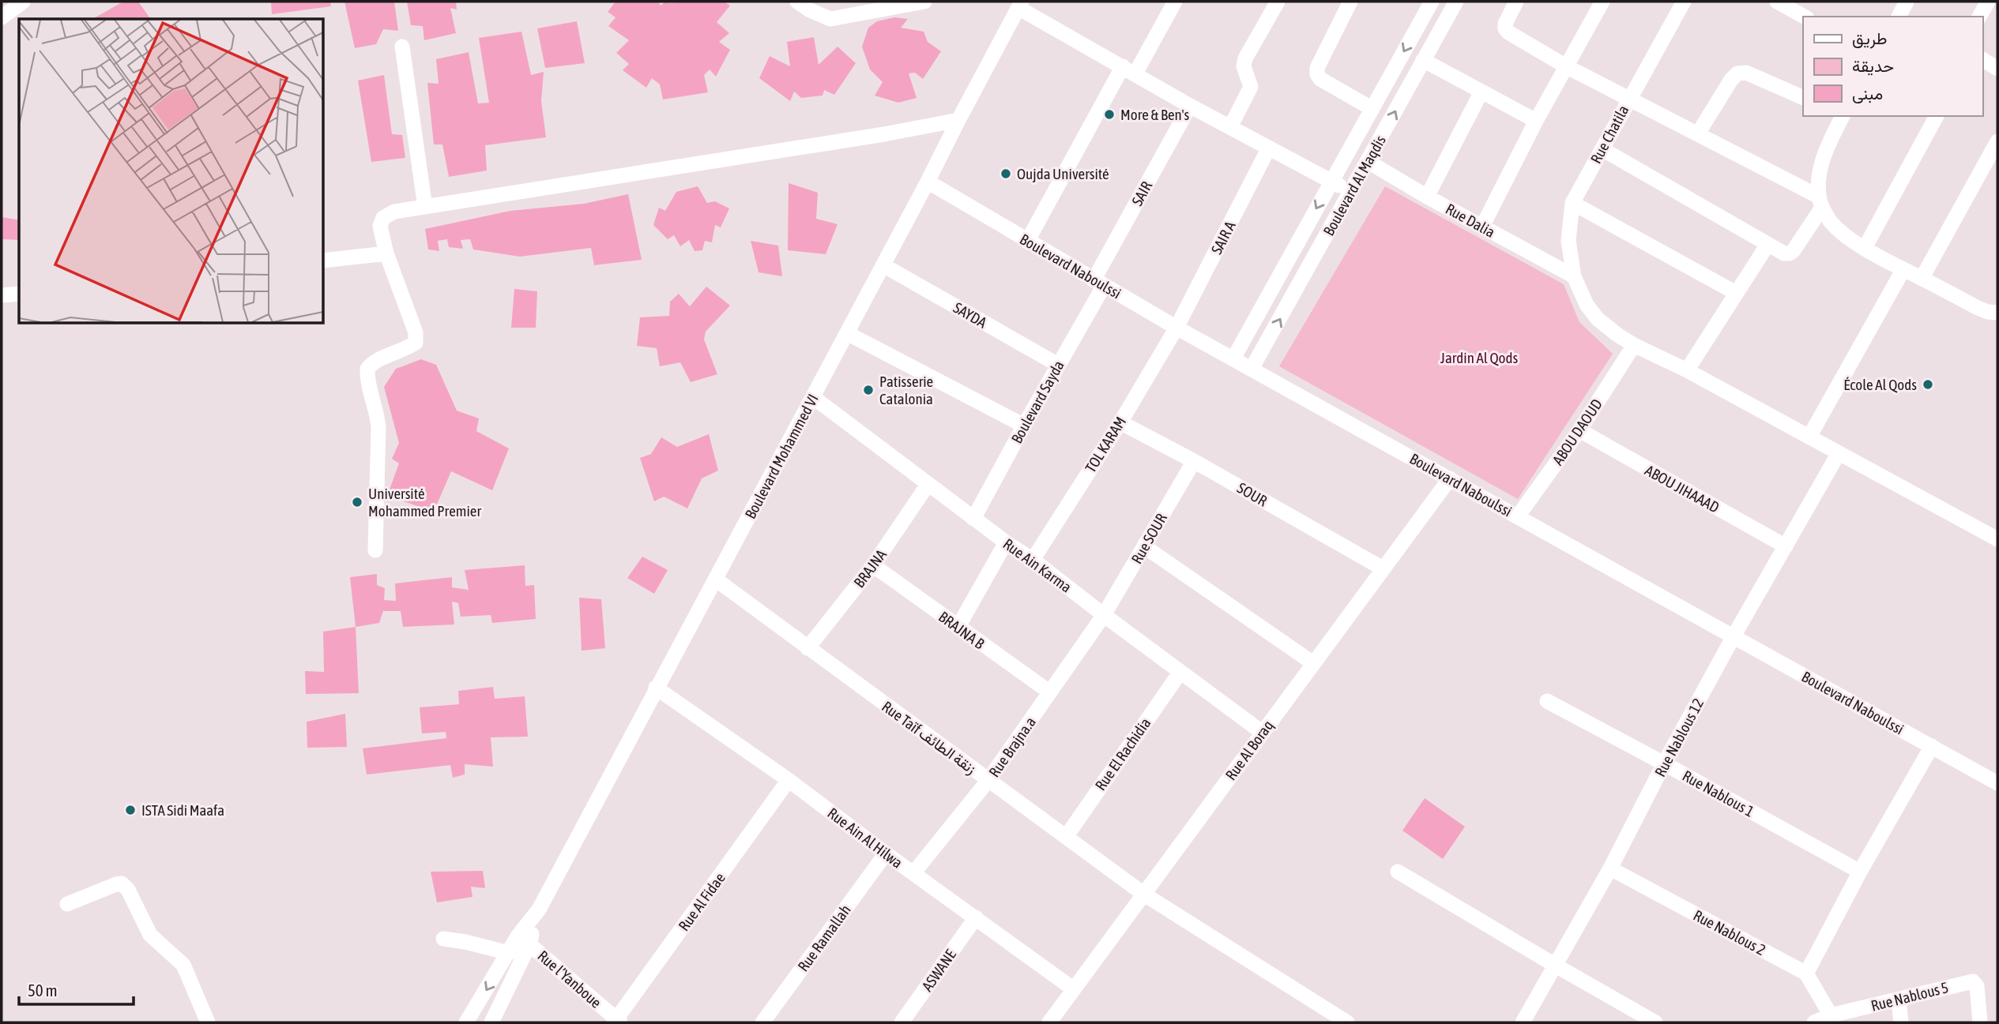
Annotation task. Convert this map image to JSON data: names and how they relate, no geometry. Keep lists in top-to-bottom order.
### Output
{
  "streets": {
    "street": [
      "Rue Chatila",
      "Boulevard Al Maqdis",
      "SAIR",
      "Rue Dalia",
      "SAIR A",
      "Boulevard Naboulssi",
      "SAYDA",
      "Boulevard Sayda",
      "ABOU DAOUD",
      "TOL KARAM",
      "Boulevard Mohammed VI",
      "ABOU JIHAAAD",
      "SOUR",
      "Rue SOUR",
      "Rue Ain Karma",
      "BRAJNA",
      "BRAJNA B",
      "Rue Taïf زنقة الطائف",
      "Rue Nablous 12",
      "Rue Brajna.a",
      "Rue Al Boraq",
      "Rue El Rachidia",
      "Rue Nablous 1",
      "Rue Ain Al Hilwa",
      "Rue Al Fidae",
      "Rue Nablous 2",
      "Rue Ramallah",
      "ASWANE",
      "Rue l’Yanboue",
      "Rue Nablous 5"
    ]
  },
  "crossings": [
    ["Rue Chatila", "Rue Dalia"],
    ["Rue Chatila", "ABOU DAOUD"],
    ["Rue Chatila", "Rue Nablous 12"],
    ["Boulevard Al Maqdis", "Rue Dalia"],
    ["Boulevard Al Maqdis", "Boulevard Naboulssi"],
    ["SAIR", "Boulevard Naboulssi"],
    ["SAIR", "Boulevard Sayda"],
    ["SAIR A", "Boulevard Naboulssi"],
    ["SAIR A", "TOL KARAM"],
    ["Boulevard Naboulssi", "Boulevard Sayda"],
    ["Boulevard Naboulssi", "ABOU DAOUD"],
    ["Boulevard Naboulssi", "TOL KARAM"],
    ["Boulevard Naboulssi", "Boulevard Mohammed VI"],
    ["Boulevard Naboulssi", "Rue Nablous 12"],
    ["Boulevard Naboulssi", "Rue Al Boraq"],
    ["SAYDA", "Boulevard Sayda"],
    ["SAYDA", "Boulevard Mohammed VI"],
    ["Boulevard Sayda", "Rue Ain Karma"],
    ["ABOU DAOUD", "ABOU JIHAAAD"],
    ["TOL KARAM", "SOUR"],
    ["TOL KARAM", "Rue Ain Karma"],
    ["Boulevard Mohammed VI", "Rue Ain Karma"],
    ["Boulevard Mohammed VI", "Rue Taïf زنقة الطائف"],
    ["Boulevard Mohammed VI", "Rue Ain Al Hilwa"],
    ["Boulevard Mohammed VI", "Rue l’Yanboue"],
    ["ABOU JIHAAAD", "Rue Nablous 12"],
    ["SOUR", "Rue SOUR"],
    ["SOUR", "Rue Al Boraq"],
    ["Rue SOUR", "Rue Ain Karma"],
    ["Rue SOUR", "Rue Brajna.a"],
    ["Rue Ain Karma", "BRAJNA"],
    ["Rue Ain Karma", "Rue Brajna.a"],
    ["Rue Ain Karma", "Rue Al Boraq"],
    ["Rue Ain Karma", "Rue El Rachidia"],
    ["BRAJNA", "BRAJNA B"],
    ["BRAJNA", "Rue Taïf زنقة الطائف"],
    ["BRAJNA B", "Rue Brajna.a"],
    ["Rue Taïf زنقة الطائف", "Rue Brajna.a"],
    ["Rue Taïf زنقة الطائف", "Rue Al Boraq"],
    ["Rue Taïf زنقة الطائف", "Rue El Rachidia"],
    ["Rue Nablous 12", "Rue Nablous 1"],
    ["Rue Nablous 12", "Rue Nablous 2"],
    ["Rue Brajna.a", "Rue Ain Al Hilwa"],
    ["Rue Al Boraq", "Rue Ain Al Hilwa"],
    ["Rue Ain Al Hilwa", "Rue Al Fidae"],
    ["Rue Ain Al Hilwa", "Rue Ramallah"],
    ["Rue Ain Al Hilwa", "ASWANE"],
    ["Rue Al Fidae", "Rue l’Yanboue"]
  ],
  "parks": ["Jardin Al Qods"],
  "places": [
    "More & Ben's",
    "Oujda Université",
    "École Al Qods",
    "Patisserie Catalonia",
    "Université Mohammed Premier",
    "ISTA Sidi Maafa"
  ],
  "legend": ["طريق", "حديقة", "مبنى"],
  "scale_bar": "50 m"
}
